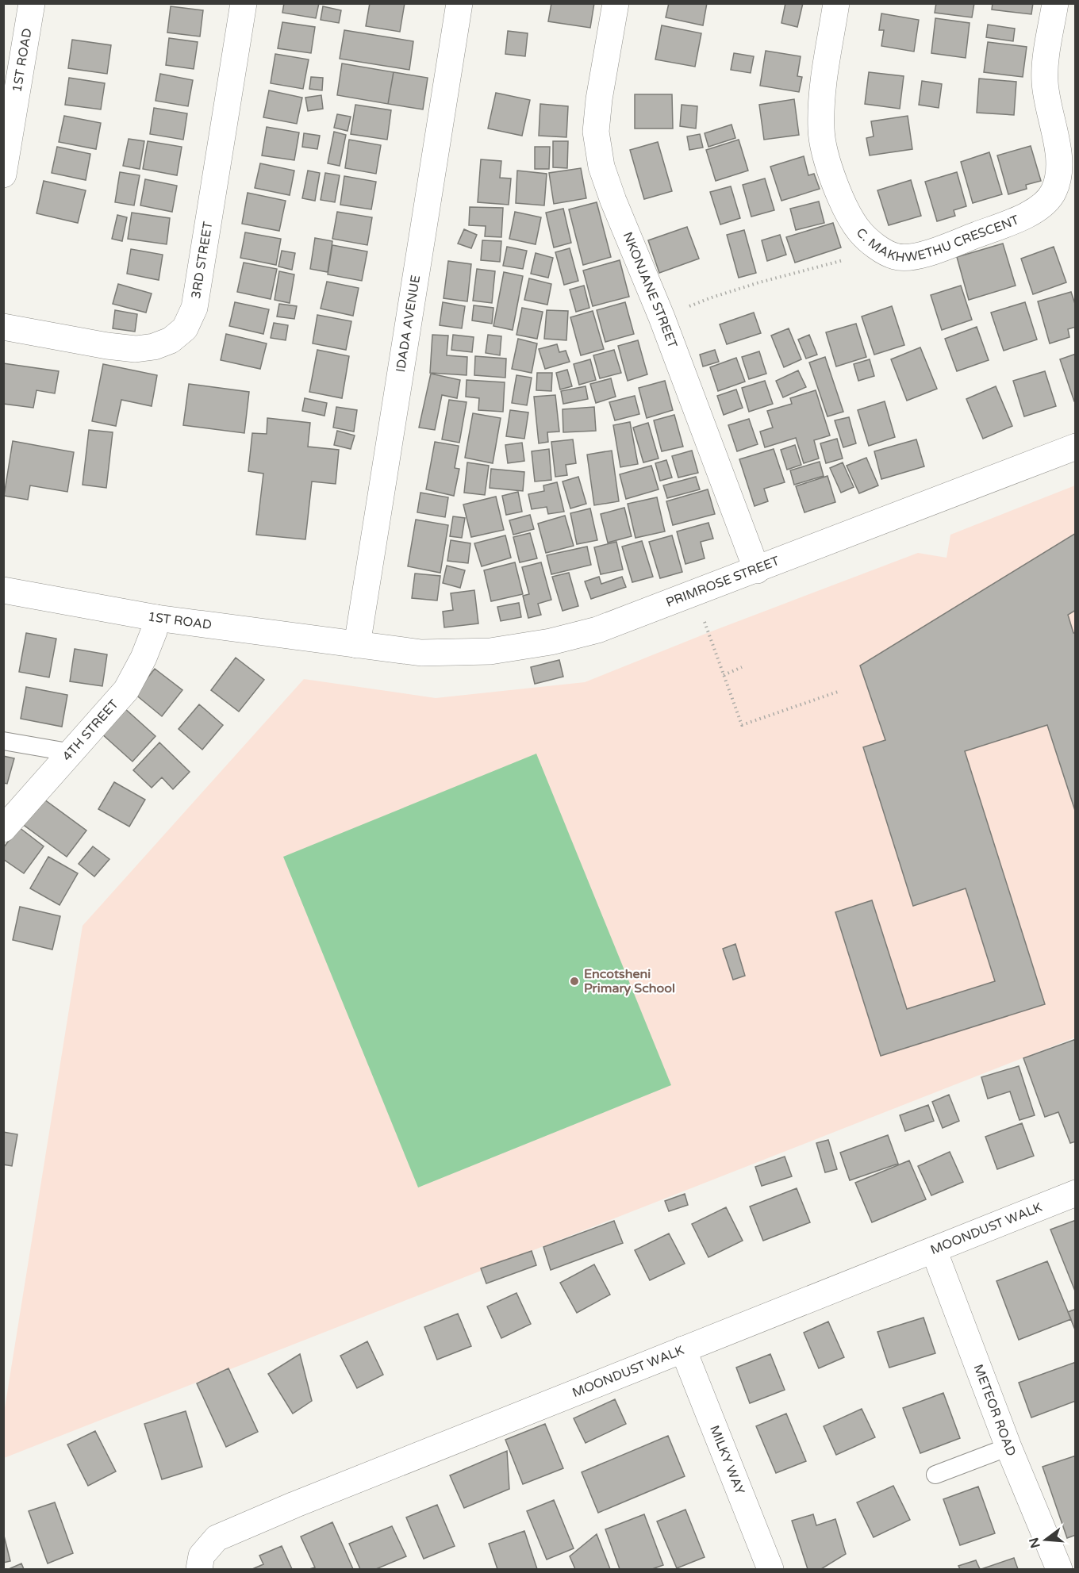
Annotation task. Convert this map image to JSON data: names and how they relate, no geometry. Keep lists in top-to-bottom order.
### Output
{
  "streets": {
    "street": [
      "1ST ROAD",
      "C. MAKHWETHU CRESCENT",
      "3RD STREET",
      "NKONJANE STREET",
      "IDADA AVENUE",
      "PRIMROSE STREET",
      "4TH STREET",
      "MOONDUST WALK",
      "METEOR ROAD",
      "MILKY WAY"
    ]
  },
  "crossings": [
    ["1ST ROAD", "IDADA AVENUE"],
    ["1ST ROAD", "PRIMROSE STREET"],
    ["1ST ROAD", "4TH STREET"],
    ["NKONJANE STREET", "PRIMROSE STREET"],
    ["IDADA AVENUE", "PRIMROSE STREET"],
    ["MOONDUST WALK", "METEOR ROAD"],
    ["MOONDUST WALK", "MILKY WAY"]
  ],
  "places": ["Encotsheni Primary School"],
  "north": "left"
}
